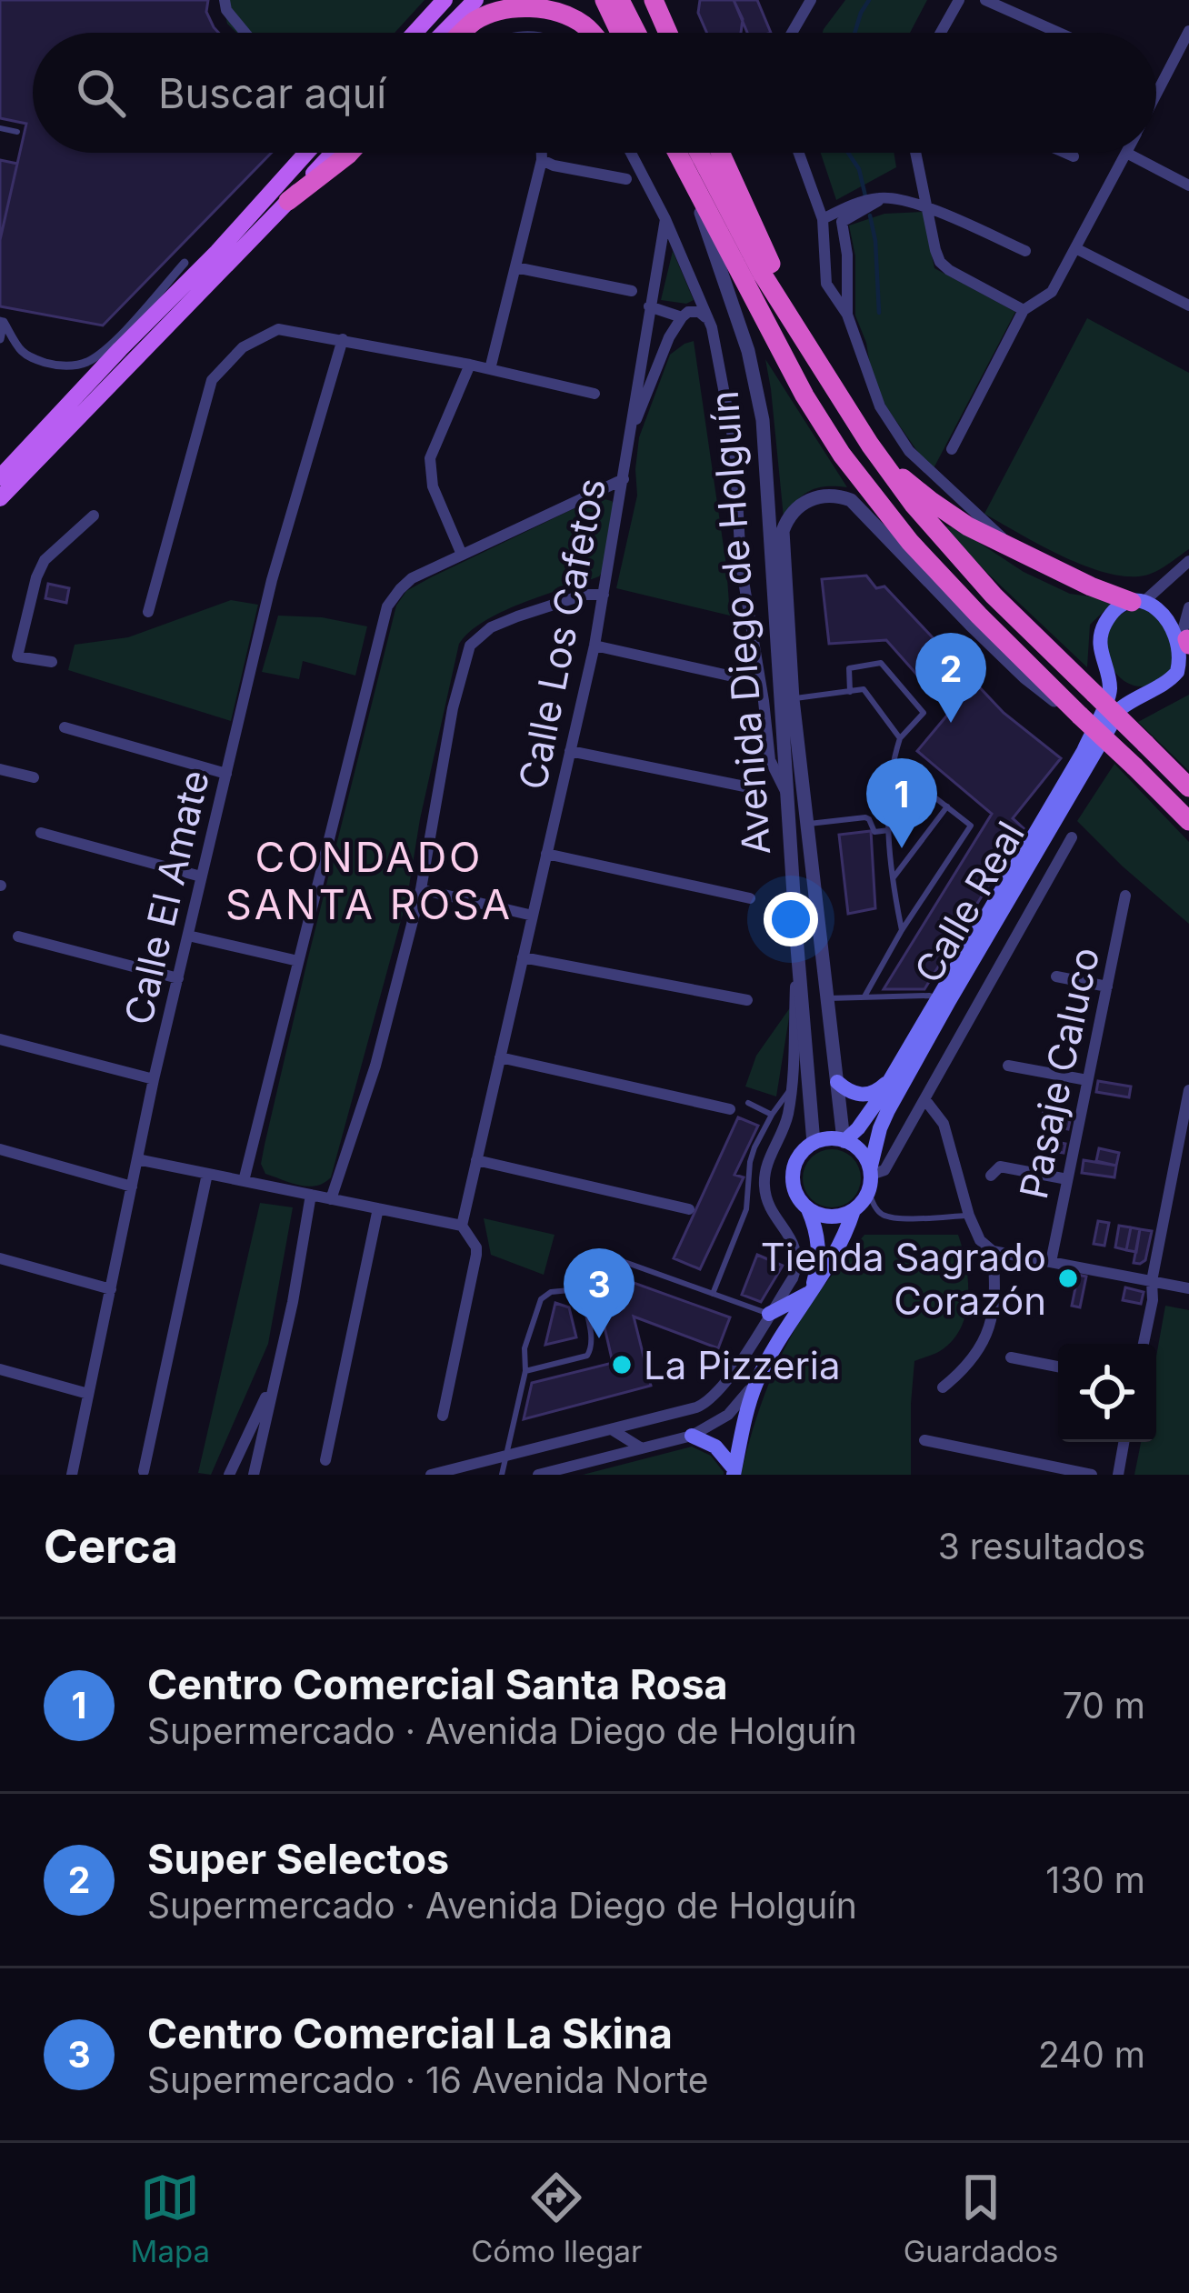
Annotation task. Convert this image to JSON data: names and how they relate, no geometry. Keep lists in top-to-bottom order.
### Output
{
  "streets": {
    "main road": ["Calle Real"],
    "street": [
      "Avenida Diego de Holguín",
      "Calle Los Cafetos",
      "Calle El Amate",
      "Pasaje Caluco"
    ]
  },
  "crossings": [
    ["Avenida Diego de Holguín", "Calle Real"]
  ],
  "districts": ["CONDADO SANTA ROSA"],
  "places": ["Tienda Sagrado Corazón", "La Pizzeria"],
  "page": {
    "search": "Buscar aquí",
    "pins": ["2", "1", "3"],
    "heading": ["Cerca", "3 resultados"],
    "list": [
      {
        "mark": "1",
        "name": "Centro Comercial Santa Rosa",
        "note": "Supermercado · Avenida Diego de Holguín",
        "value": "70 m"
      },
      {
        "mark": "2",
        "name": "Super Selectos",
        "note": "Supermercado · Avenida Diego de Holguín",
        "value": "130 m"
      },
      {
        "mark": "3",
        "name": "Centro Comercial La Skina",
        "note": "Supermercado · 16 Avenida Norte",
        "value": "240 m"
      }
    ],
    "nav": ["Mapa", "Cómo llegar", "Guardados"]
  }
}
